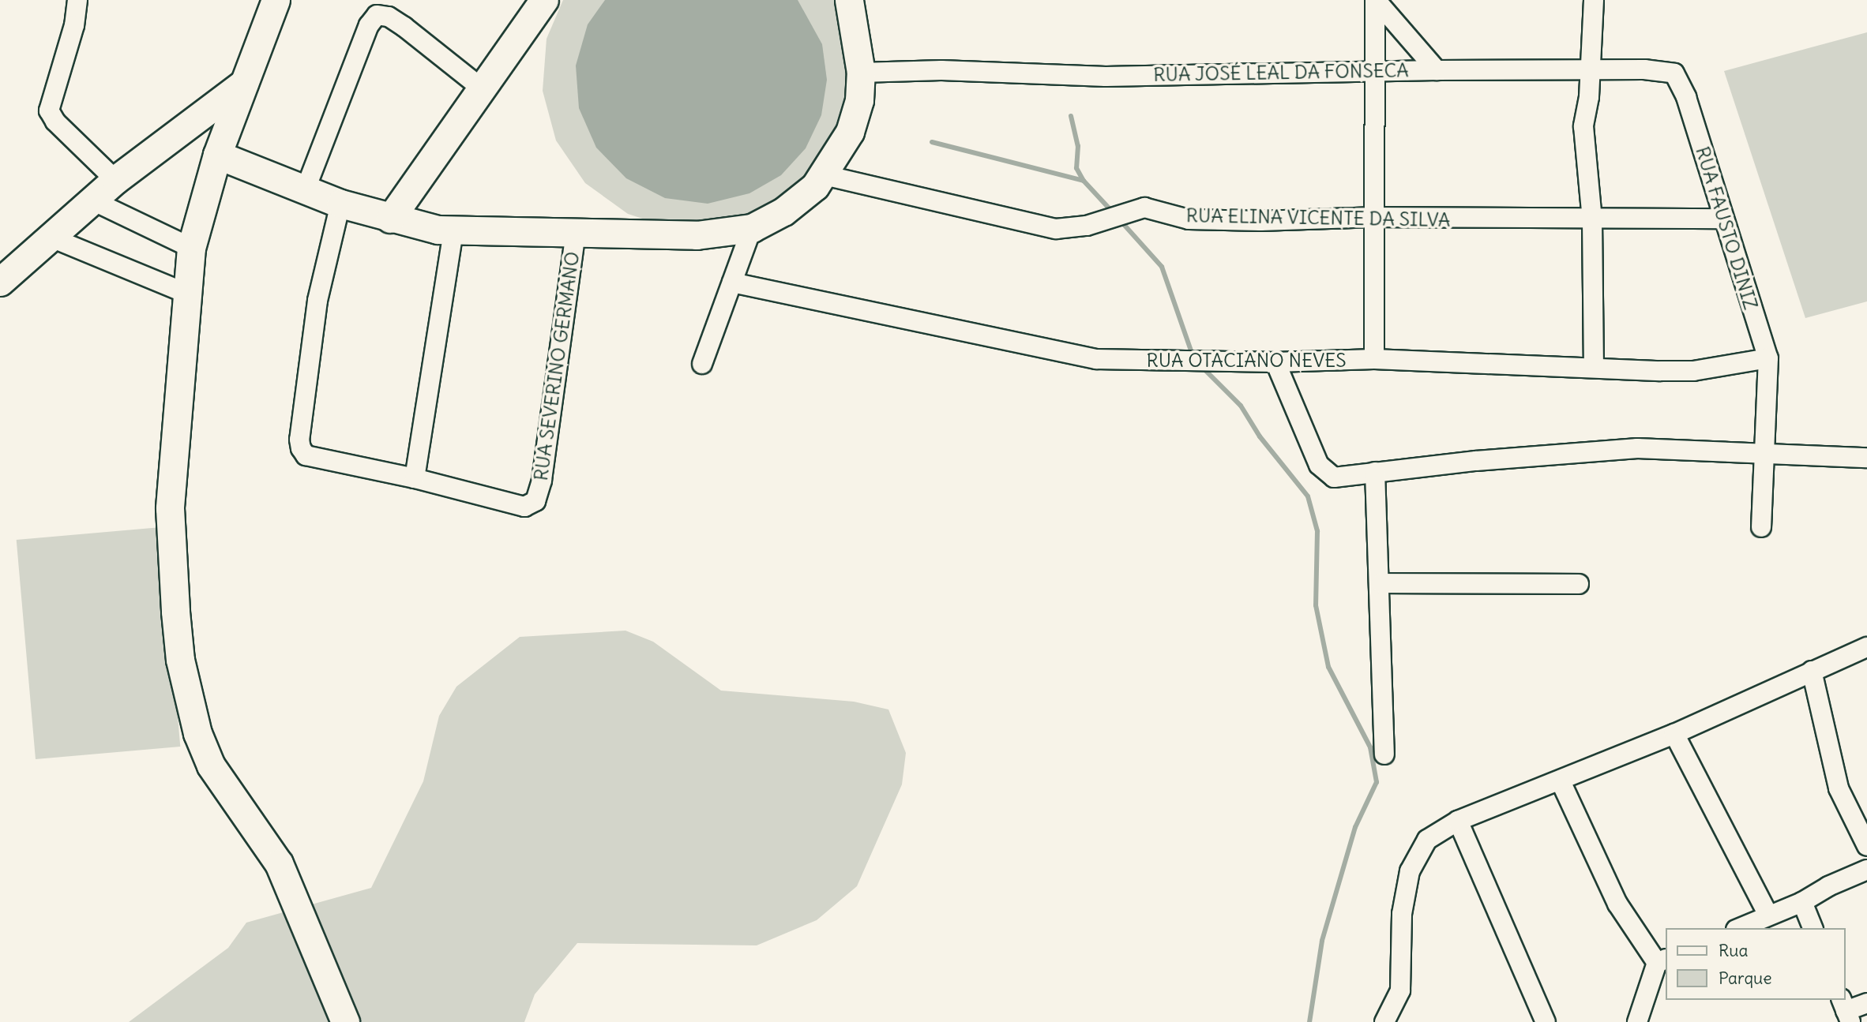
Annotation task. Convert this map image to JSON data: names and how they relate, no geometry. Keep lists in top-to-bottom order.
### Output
{
  "streets": {
    "street": [
      "RUA JOSÉ LEAL DA FONSECA",
      "RUA ELINA VICENTE DA SILVA",
      "RUA FAUSTO DINIZ",
      "RUA OTACIANO NEVES",
      "RUA SEVERINO GERMANO"
    ]
  },
  "crossings": [
    ["RUA JOSÉ LEAL DA FONSECA", "RUA FAUSTO DINIZ"],
    ["RUA JOSÉ LEAL DA FONSECA", "RUA SEVERINO GERMANO"],
    ["RUA ELINA VICENTE DA SILVA", "RUA FAUSTO DINIZ"],
    ["RUA ELINA VICENTE DA SILVA", "RUA SEVERINO GERMANO"],
    ["RUA FAUSTO DINIZ", "RUA OTACIANO NEVES"]
  ],
  "legend": ["Rua", "Parque"]
}
